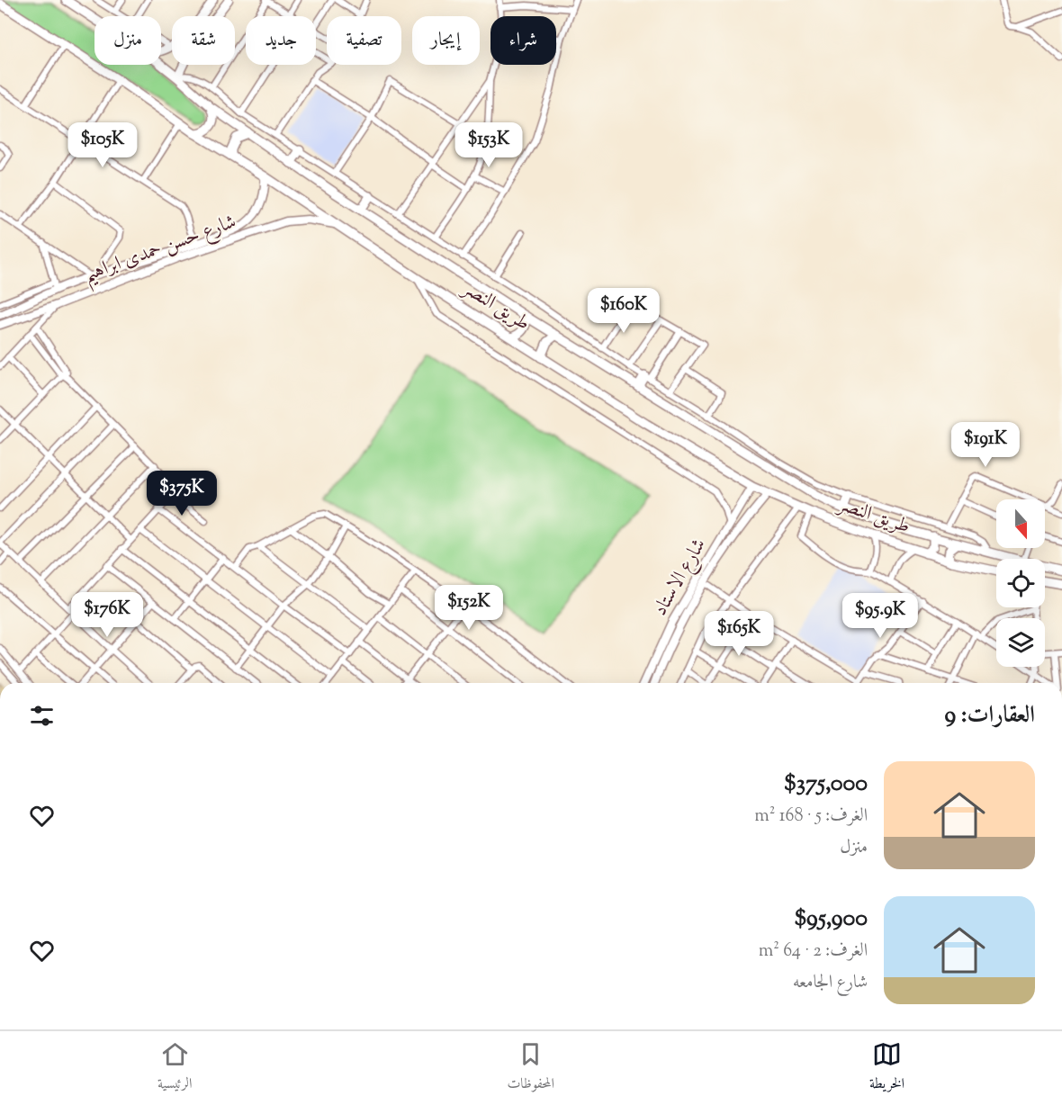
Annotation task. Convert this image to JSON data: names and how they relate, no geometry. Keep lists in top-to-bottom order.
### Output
{
  "streets": {
    "main road": ["شارع حسن حمدى ابراهيم", "طريق النصر", "شارع الاستاد"]
  },
  "crossings": [
    ["شارع حسن حمدى ابراهيم", "طريق النصر"],
    ["طريق النصر", "شارع الاستاد"]
  ],
  "north": "bottom",
  "page": {
    "chip": [
      "شراء",
      "إيجار",
      "تصفية",
      "جديد",
      "شقة",
      "منزل"
    ],
    "price": [
      "$105K",
      "$153K",
      "$160K",
      "$191K",
      "$375K",
      "$152K",
      "$176K",
      "$95.9K",
      "$165K"
    ],
    "heading": "العقارات: 9",
    "list": [
      {
        "name": "$375,000",
        "note": "الغرف: 5 · 168 m² · منزل"
      },
      {
        "name": "$95,900",
        "note": "الغرف: 2 · 64 m² · شارع الجامعه"
      }
    ],
    "tabs": ["الخريطة", "المحفوظات", "الرئيسية"]
  }
}
